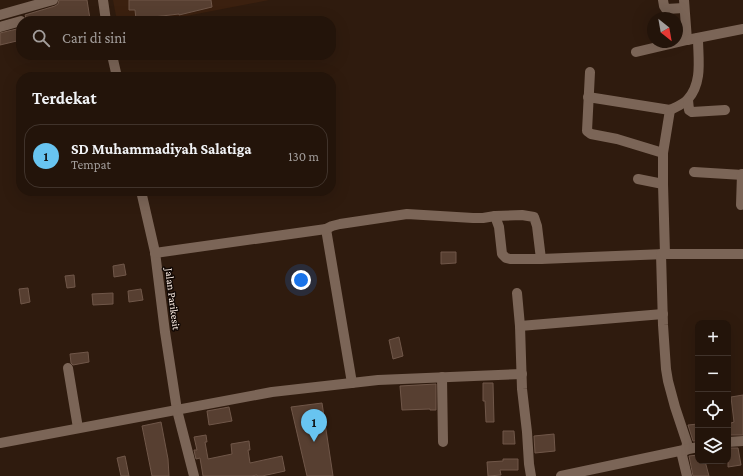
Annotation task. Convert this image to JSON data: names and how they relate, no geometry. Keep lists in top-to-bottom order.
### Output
{
  "streets": {
    "street": ["Jalan Parikesit"]
  },
  "north": "bottom right",
  "page": {
    "search": "Cari di sini",
    "heading": "Terdekat",
    "list": [
      {
        "mark": "1",
        "name": "SD Muhammadiyah Salatiga",
        "note": "Tempat",
        "value": "130 m"
      }
    ],
    "map_buttons": ["+", "−"],
    "pins": "1"
  }
}
